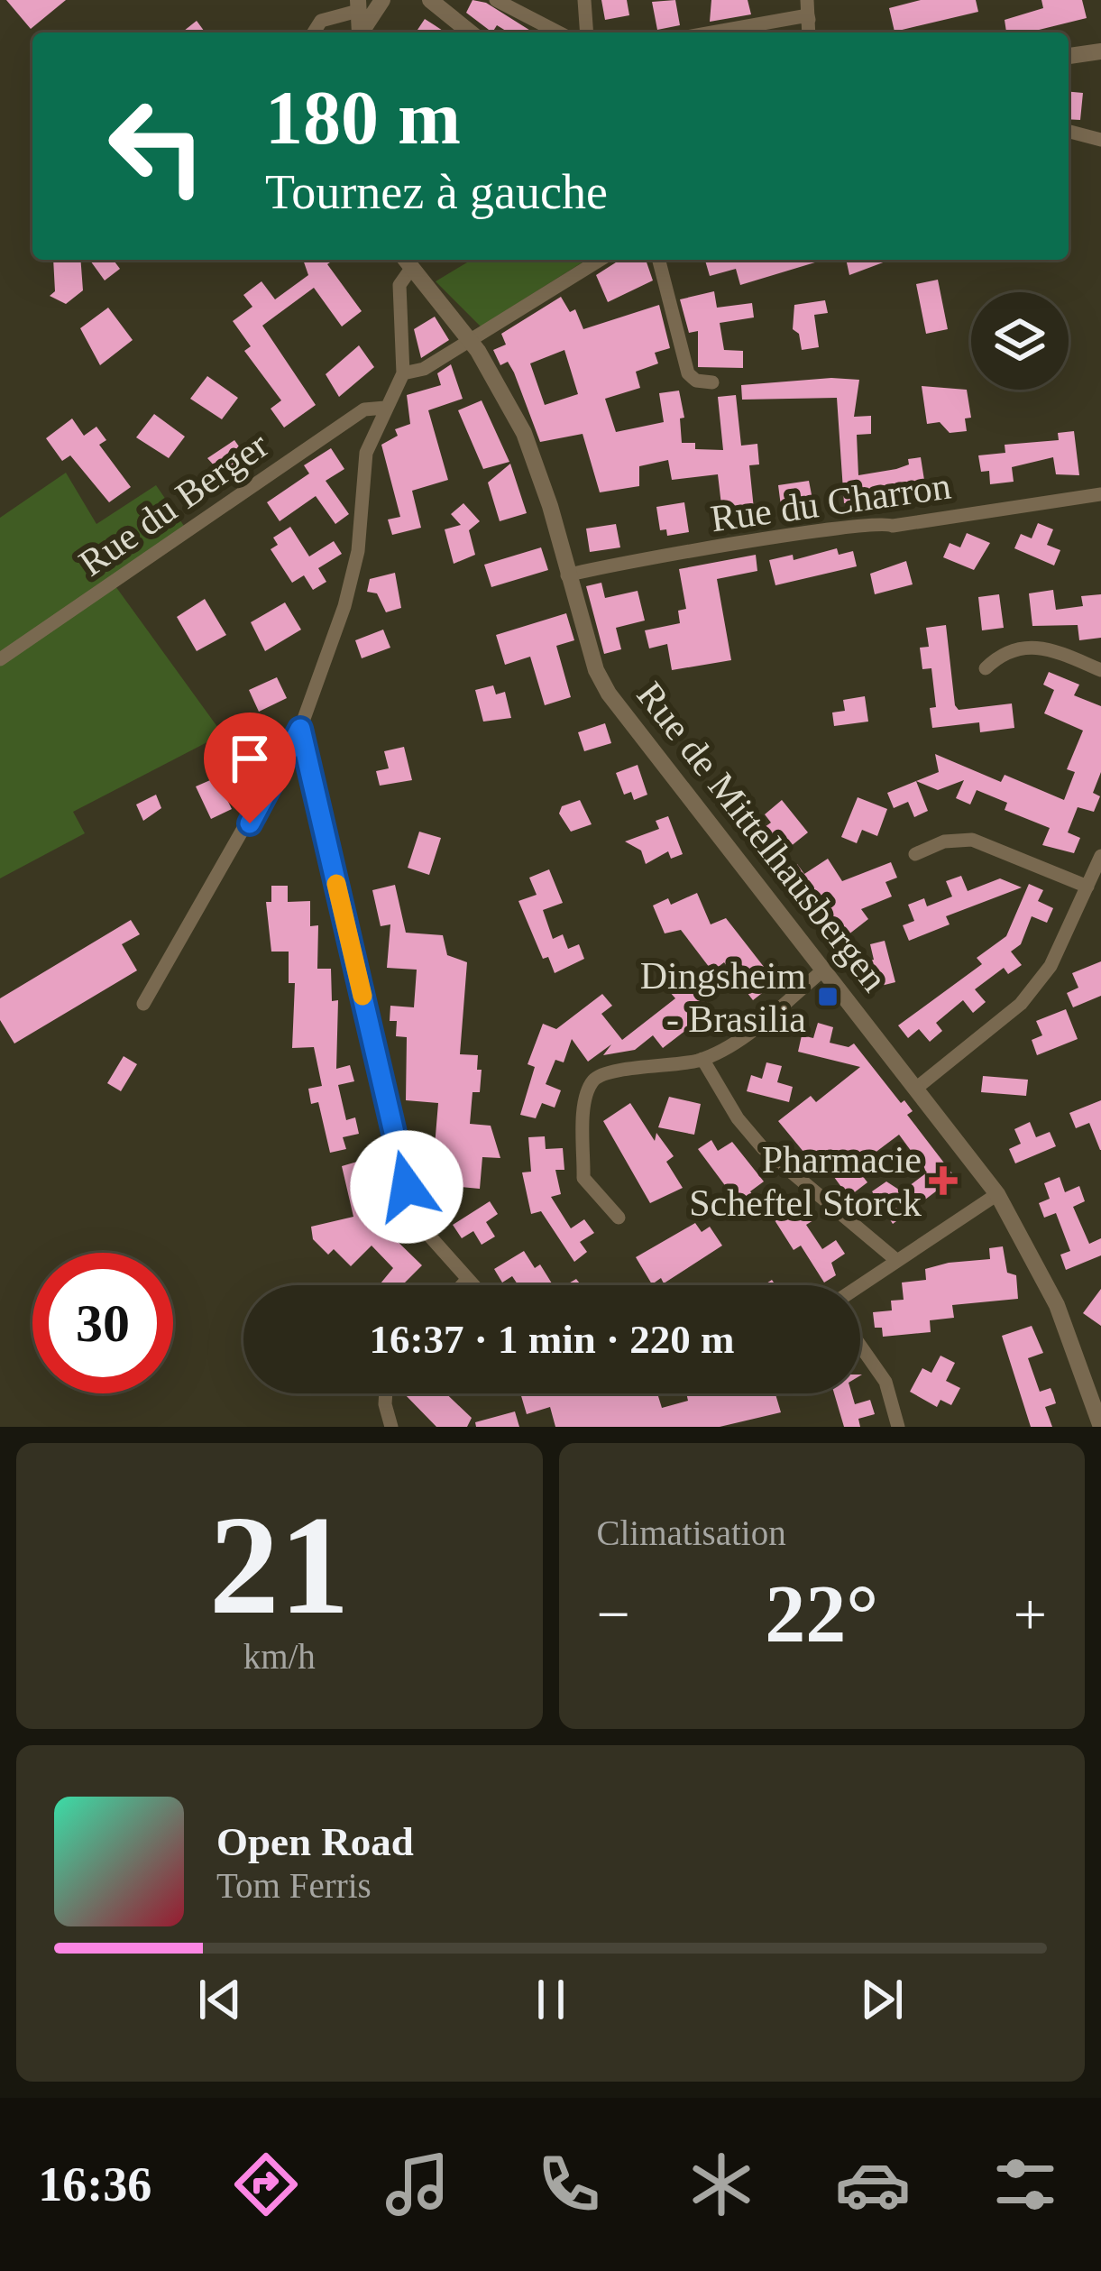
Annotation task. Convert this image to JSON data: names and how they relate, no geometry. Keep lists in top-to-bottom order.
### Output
{
  "streets": {
    "street": ["Rue du Charron", "Rue du Berger", "Rue de Mittelhausbergen"]
  },
  "crossings": [
    ["Rue du Charron", "Rue de Mittelhausbergen"]
  ],
  "places": {
    "transit": ["Dingsheim - Brasilia"],
    "health": ["Pharmacie Scheftel Storck"]
  },
  "page": {
    "turn": ["180 m", "Tournez à gauche"],
    "limit": "30",
    "trip": "16:37 · 1 min · 220 m",
    "tile": [
      ["21", "km/h"],
      "Climatisation"
    ],
    "heat": ["−", "22°", "+"],
    "song": ["Open Road", "Tom Ferris"],
    "tabs": "16:36"
  }
}
